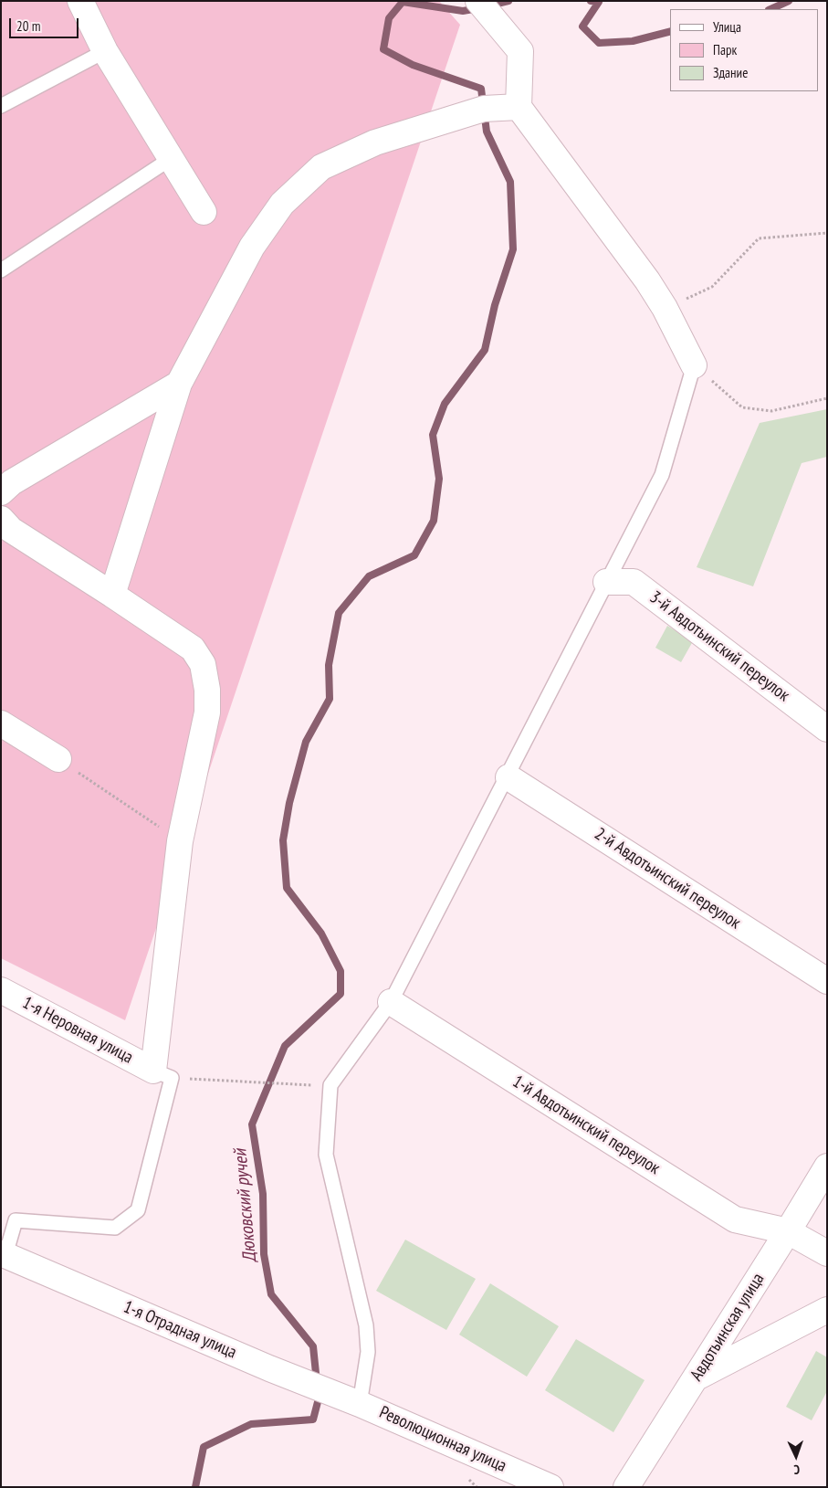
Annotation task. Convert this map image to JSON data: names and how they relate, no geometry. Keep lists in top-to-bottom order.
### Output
{
  "streets": {
    "street": [
      "3-й Авдотьинский переулок",
      "2-й Авдотьинский переулок",
      "1-я Неровная улица",
      "1-й Авдотьинский переулок",
      "Авдотьинская улица",
      "1-я Отрадная улица",
      "Революционная улица"
    ]
  },
  "crossings": [
    ["1-й Авдотьинский переулок", "Авдотьинская улица"],
    ["1-я Отрадная улица", "Революционная улица"]
  ],
  "water": ["Дюковский ручей"],
  "legend": ["Улица", "Парк", "Здание"],
  "scale_bar": "20 m",
  "north": "bottom"
}
